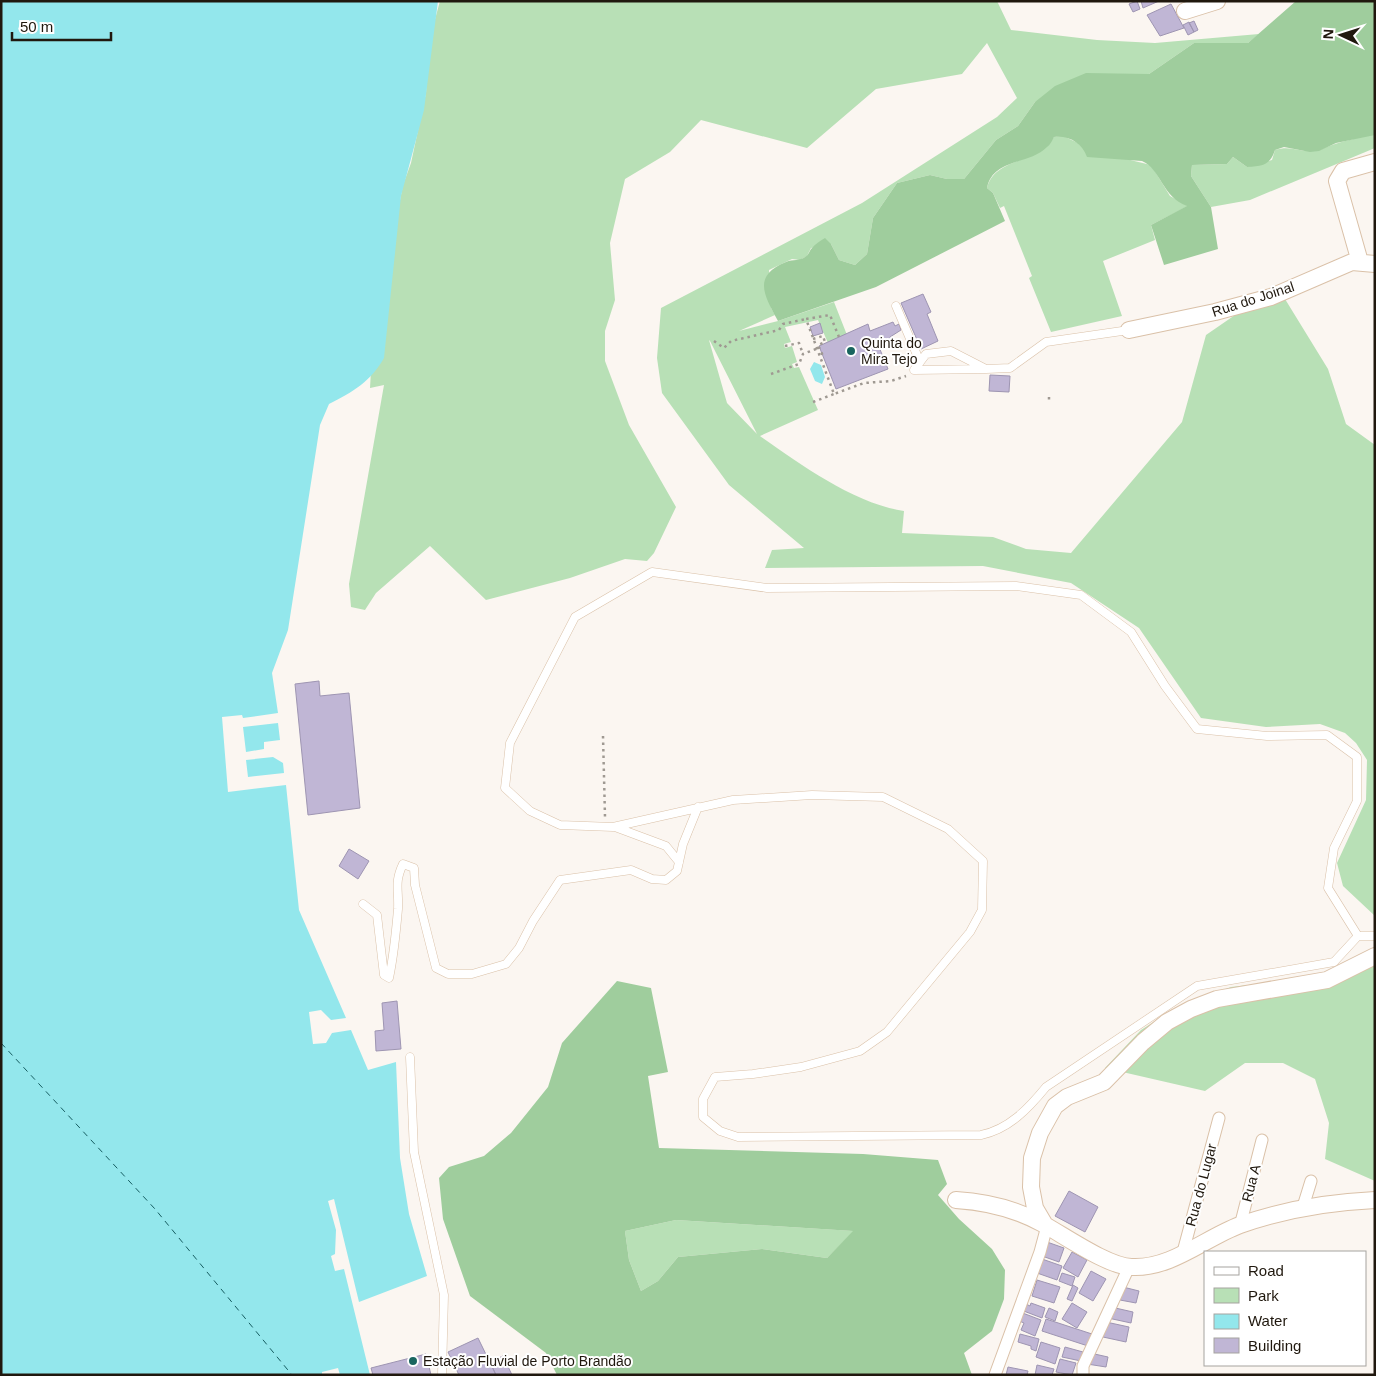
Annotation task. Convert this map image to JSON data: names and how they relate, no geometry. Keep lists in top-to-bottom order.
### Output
{
  "streets": {
    "street": ["Rua do Joinal", "Rua A", "Rua do Lugar"]
  },
  "places": ["Quinta do Mira Tejo", "Estação Fluvial de Porto Brandão"],
  "legend": [
    "Road",
    "Park",
    "Water",
    "Building"
  ],
  "scale_bar": "50 m",
  "north": "left"
}
